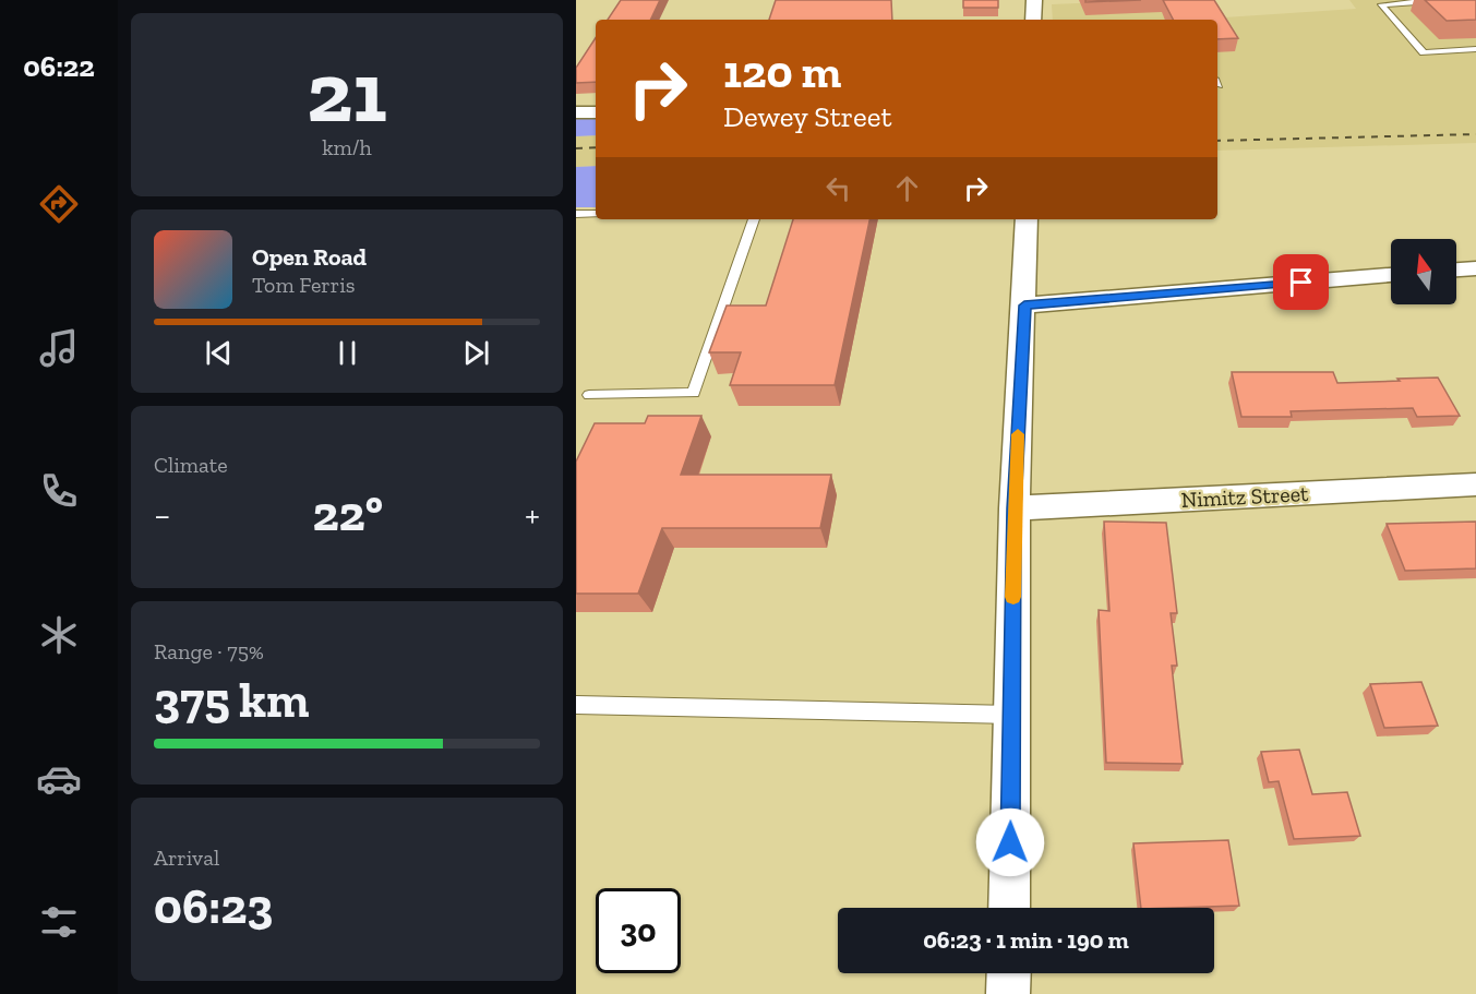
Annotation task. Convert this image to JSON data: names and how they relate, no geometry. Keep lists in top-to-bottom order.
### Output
{
  "streets": {
    "street": ["Nimitz Street"]
  },
  "north": "top",
  "page": {
    "tabs": "06:22",
    "tile": [
      ["21", "km/h"],
      "Climate",
      ["Range · 75%", "375 km"],
      ["Arrival", "06:23"]
    ],
    "turn": ["120 m", "Dewey Street"],
    "song": ["Open Road", "Tom Ferris"],
    "heat": ["−", "22°", "+"],
    "limit": "30",
    "trip": "06:23 · 1 min · 190 m"
  }
}
